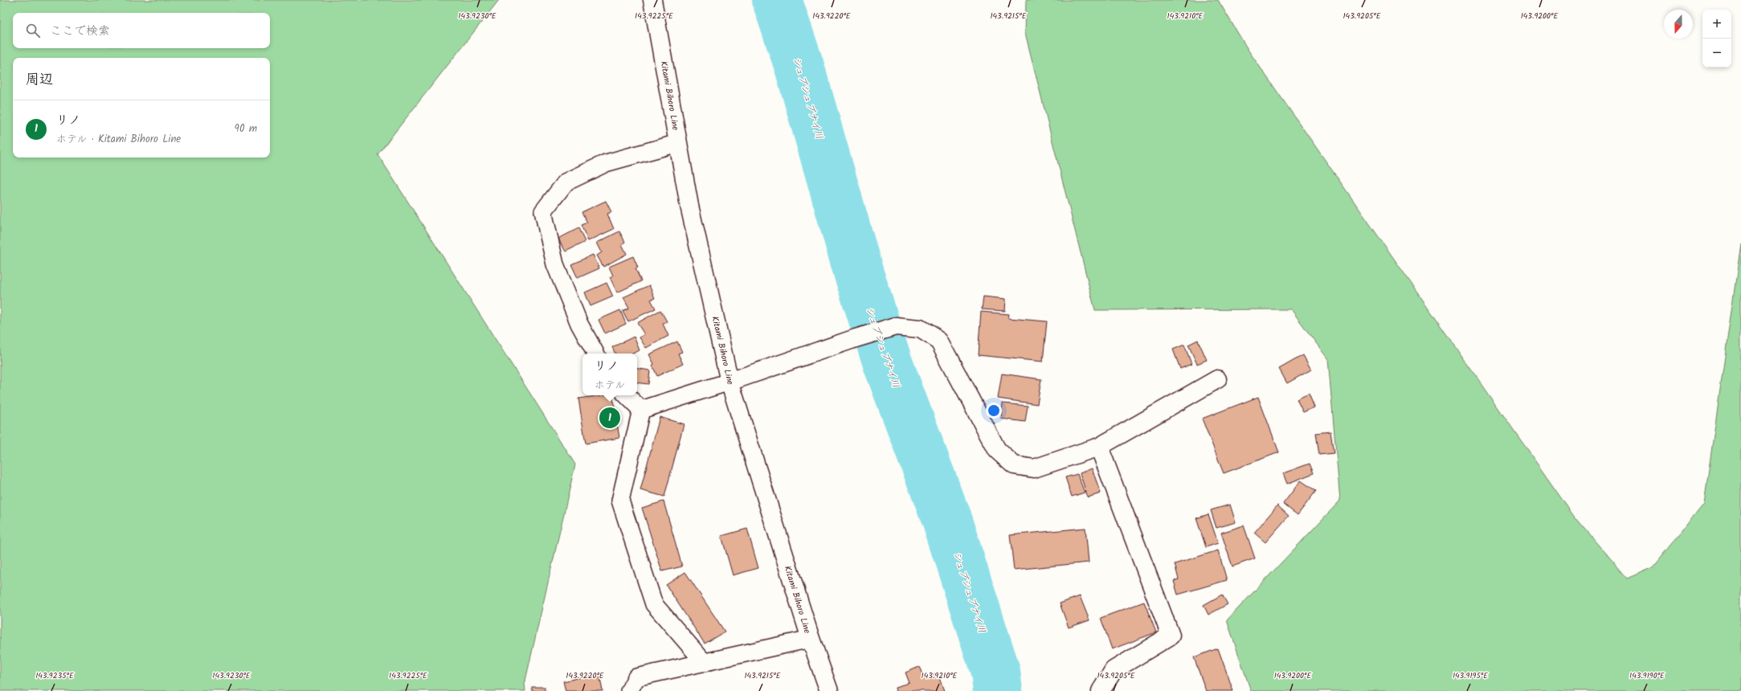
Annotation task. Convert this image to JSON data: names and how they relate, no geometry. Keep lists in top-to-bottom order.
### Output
{
  "streets": {
    "street": ["Kitami Bihoro Line"]
  },
  "water": ["シュブシュブナイ川"],
  "north": "bottom",
  "page": {
    "map_buttons": ["+", "−"],
    "search": "ここで検索",
    "heading": "周辺",
    "list": [
      {
        "mark": "1",
        "name": "リノ",
        "note": "ホテル · Kitami Bihoro Line",
        "value": "90 m"
      }
    ],
    "popup": ["リノ", "ホテル"],
    "pins": "1"
  },
  "coordinates": [
    "143.9230°E",
    "143.9225°E",
    "143.9220°E",
    "143.9215°E",
    "143.9210°E",
    "143.9205°E",
    "143.9200°E",
    "143.9235°E",
    "143.9195°E",
    "143.9190°E"
  ]
}
